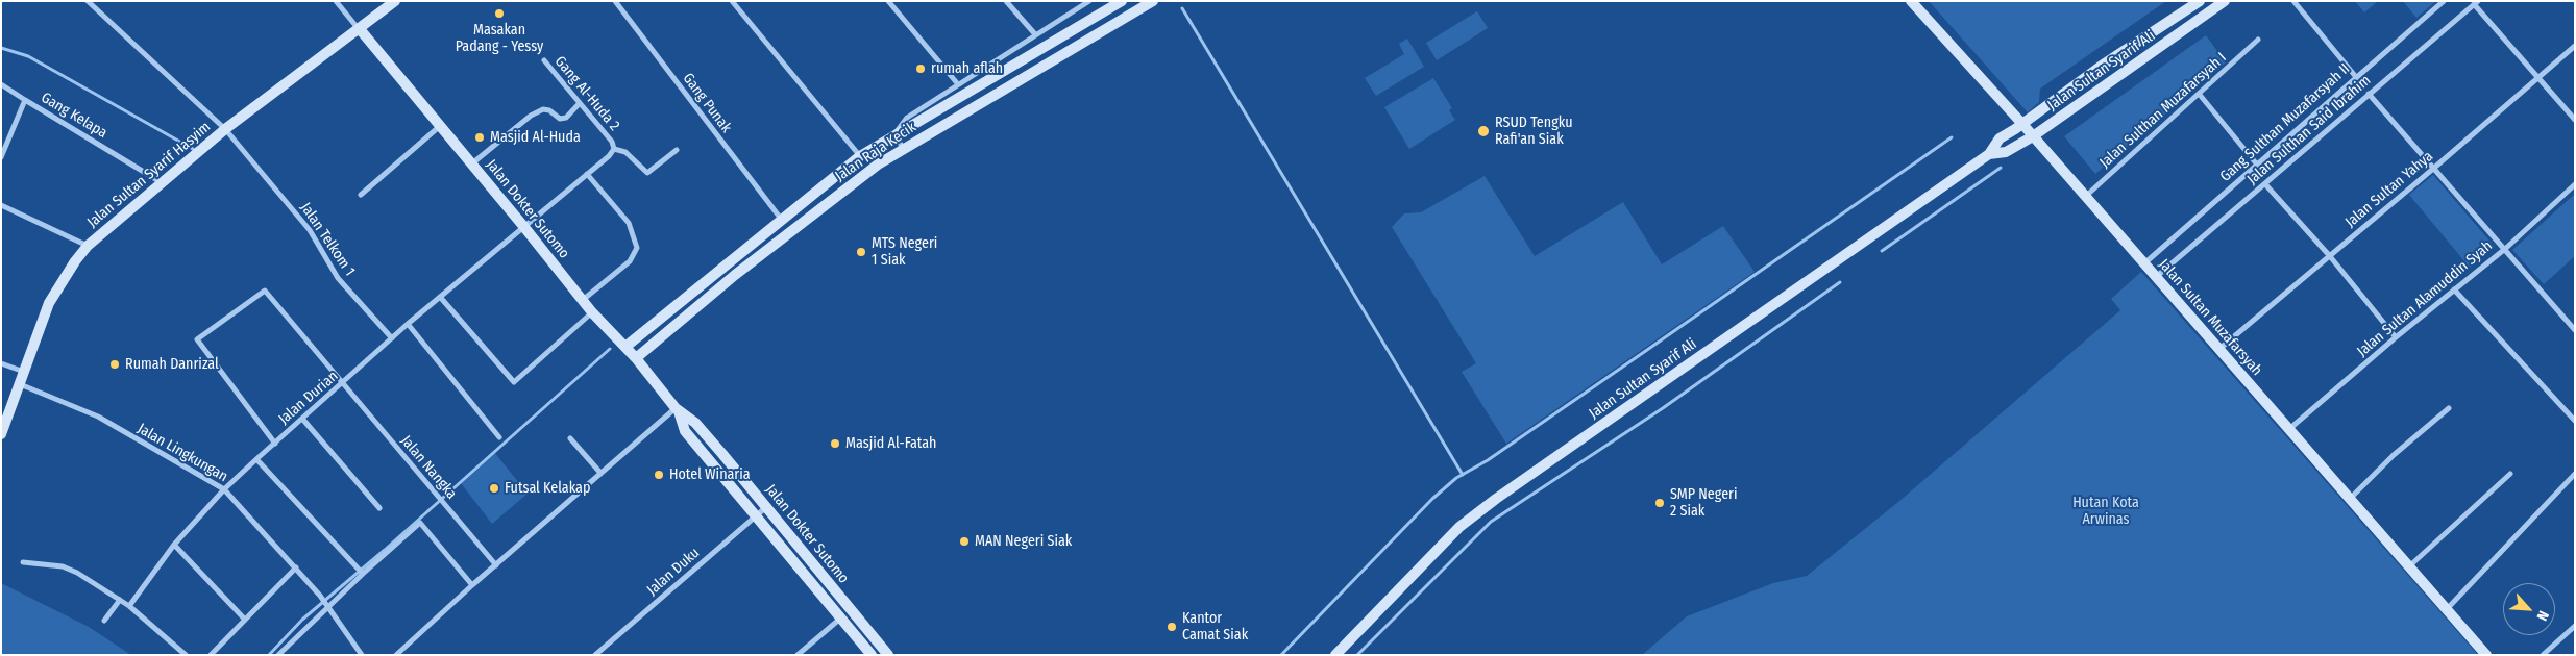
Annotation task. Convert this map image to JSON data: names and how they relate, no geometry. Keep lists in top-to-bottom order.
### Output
{
  "streets": {
    "street": [
      "Jalan Sultan Syarif Ali",
      "Gang Al-Huda 2",
      "Gang Punak",
      "Jalan Sulthan Muzafarsyah I",
      "Gang Kelapa",
      "Gang Sulthan Muzafarsyah II",
      "Jalan Sulthan Said Ibrahim",
      "Jalan Raja Kecik",
      "Jalan Sultan Syarif Hasyim",
      "Jalan Sultan Yahya",
      "Jalan Dokter Sutomo",
      "Jalan Telkom 1",
      "Jalan Sultan Alamuddin Syah",
      "Jalan Sultan Muzafarsyah",
      "Jalan Durian",
      "Jalan Lingkungan",
      "Jalan Nangka",
      "Jalan Duku"
    ]
  },
  "crossings": [
    ["Jalan Sultan Syarif Ali", "Jalan Sultan Muzafarsyah"],
    ["Gang Al-Huda 2", "Jalan Dokter Sutomo"],
    ["Gang Al-Huda 2", "Jalan Durian"],
    ["Gang Punak", "Jalan Raja Kecik"],
    ["Jalan Sulthan Muzafarsyah I", "Jalan Sultan Muzafarsyah"],
    ["Gang Kelapa", "Jalan Sultan Syarif Hasyim"],
    ["Gang Sulthan Muzafarsyah II", "Jalan Sultan Muzafarsyah"],
    ["Jalan Sulthan Said Ibrahim", "Jalan Sultan Muzafarsyah"],
    ["Jalan Raja Kecik", "Jalan Dokter Sutomo"],
    ["Jalan Sultan Syarif Hasyim", "Jalan Dokter Sutomo"],
    ["Jalan Sultan Syarif Hasyim", "Jalan Telkom 1"],
    ["Jalan Sultan Syarif Hasyim", "Jalan Lingkungan"],
    ["Jalan Sultan Yahya", "Jalan Sultan Muzafarsyah"],
    ["Jalan Dokter Sutomo", "Jalan Durian"],
    ["Jalan Dokter Sutomo", "Jalan Duku"],
    ["Jalan Telkom 1", "Jalan Durian"],
    ["Jalan Sultan Alamuddin Syah", "Jalan Sultan Muzafarsyah"],
    ["Jalan Durian", "Jalan Lingkungan"],
    ["Jalan Durian", "Jalan Nangka"]
  ],
  "parks": ["Hutan Kota Arwinas"],
  "places": [
    "Masakan Padang - Yessy",
    "rumah aflah",
    "RSUD Tengku Rafi'an Siak",
    "Masjid Al-Huda",
    "MTS Negeri 1 Siak",
    "Rumah Danrizal",
    "Masjid Al-Fatah",
    "Hotel Winaria",
    "Futsal Kelakap",
    "SMP Negeri 2 Siak",
    "MAN Negeri Siak",
    "Kantor Camat Siak"
  ],
  "north": "bottom right"
}
